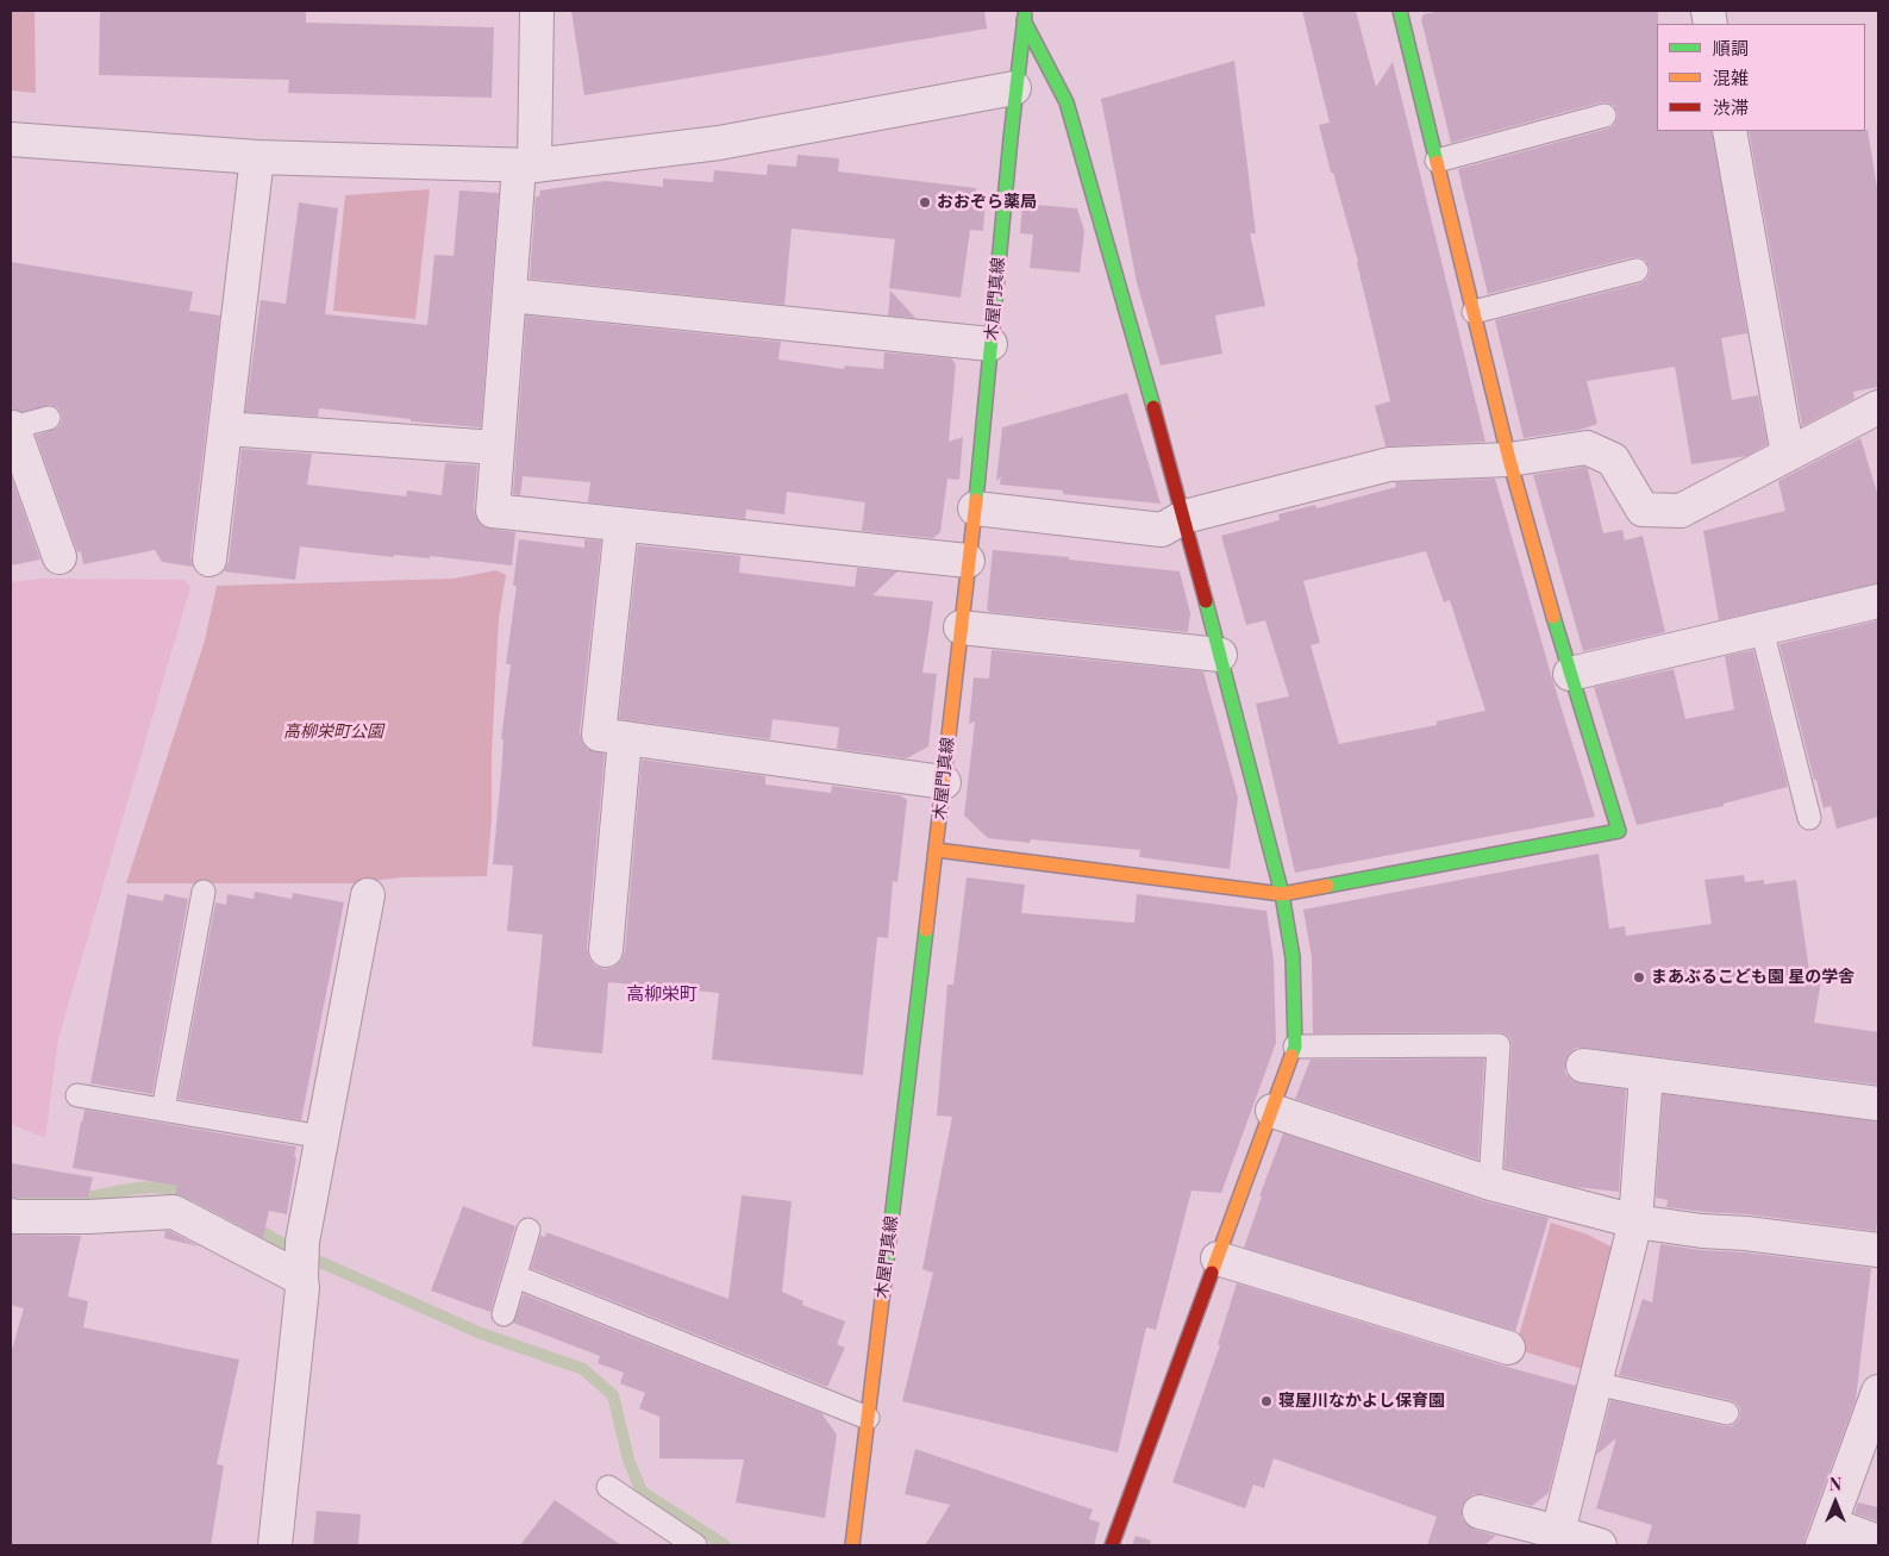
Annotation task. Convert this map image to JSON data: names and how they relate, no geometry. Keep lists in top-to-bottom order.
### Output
{
  "streets": {
    "street": ["木屋門真線"]
  },
  "districts": ["高柳栄町"],
  "parks": ["高柳栄町公園"],
  "places": ["おおぞら薬局", "まあぶるこども園 星の学舎", "寝屋川なかよし保育園"],
  "legend": ["順調", "混雑", "渋滞"],
  "north": "top"
}
